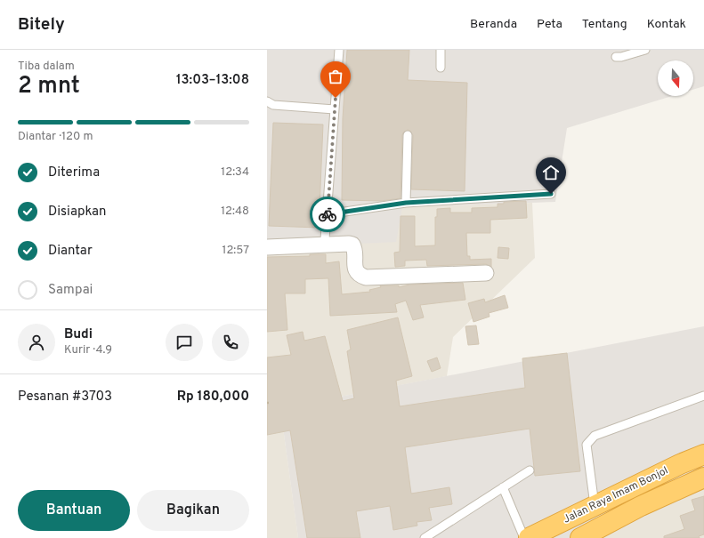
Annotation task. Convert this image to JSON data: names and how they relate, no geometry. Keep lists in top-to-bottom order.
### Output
{
  "streets": {
    "highway": ["Jalan Raya Imam Bonjol"]
  },
  "north": "bottom",
  "page": {
    "header": "Bitely",
    "nav": [
      "Beranda",
      "Peta",
      "Tentang",
      "Kontak"
    ],
    "heading": ["2 mnt", "Tiba dalam", "13:03–13:08"],
    "panel": [
      "Budi",
      "Kurir · 4.9",
      "Pesanan #3703",
      "Rp 180,000"
    ],
    "bar": "Diantar · 120 m",
    "list": [
      ["Diterima", "12:34"],
      ["Disiapkan", "12:48"],
      ["Diantar", "12:57"],
      "Sampai"
    ],
    "buttons": ["Bantuan", "Bagikan"]
  }
}
